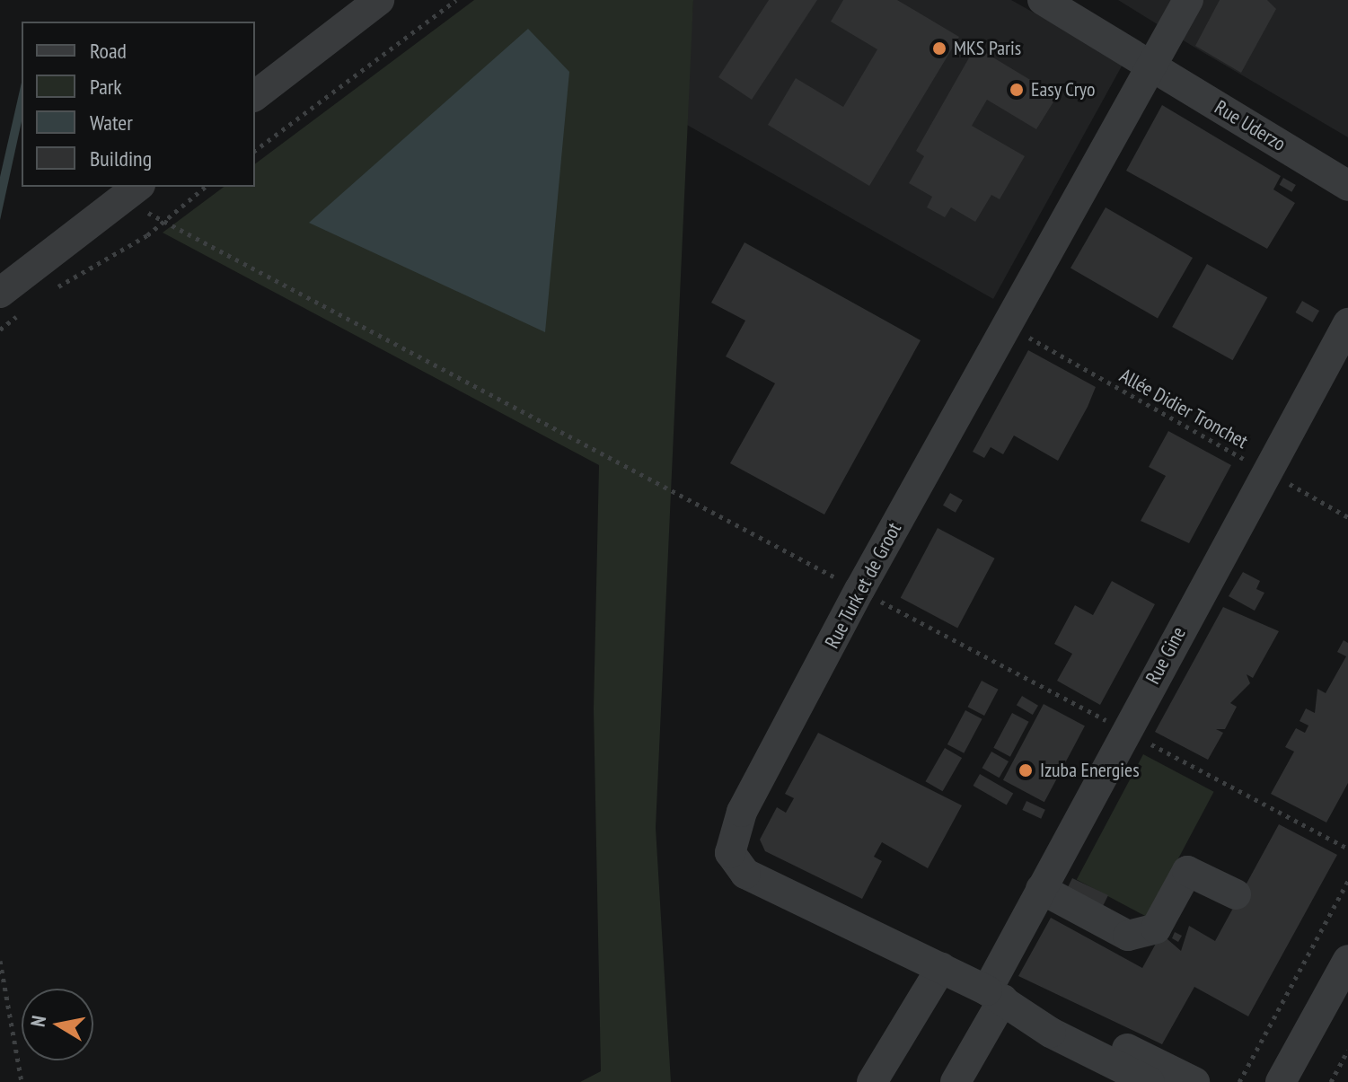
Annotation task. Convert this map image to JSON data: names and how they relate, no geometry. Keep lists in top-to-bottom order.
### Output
{
  "streets": {
    "street": ["Rue Uderzo", "Rue Turk et de Groot", "Rue Gine"],
    "path": ["Allée Didier Tronchet"]
  },
  "crossings": [
    ["Rue Uderzo", "Rue Turk et de Groot"],
    ["Allée Didier Tronchet", "Rue Turk et de Groot"],
    ["Allée Didier Tronchet", "Rue Gine"],
    ["Rue Turk et de Groot", "Rue Gine"]
  ],
  "places": ["MKS Paris", "Easy Cryo", "Izuba Energies"],
  "legend": [
    "Road",
    "Park",
    "Water",
    "Building"
  ],
  "north": "left"
}
